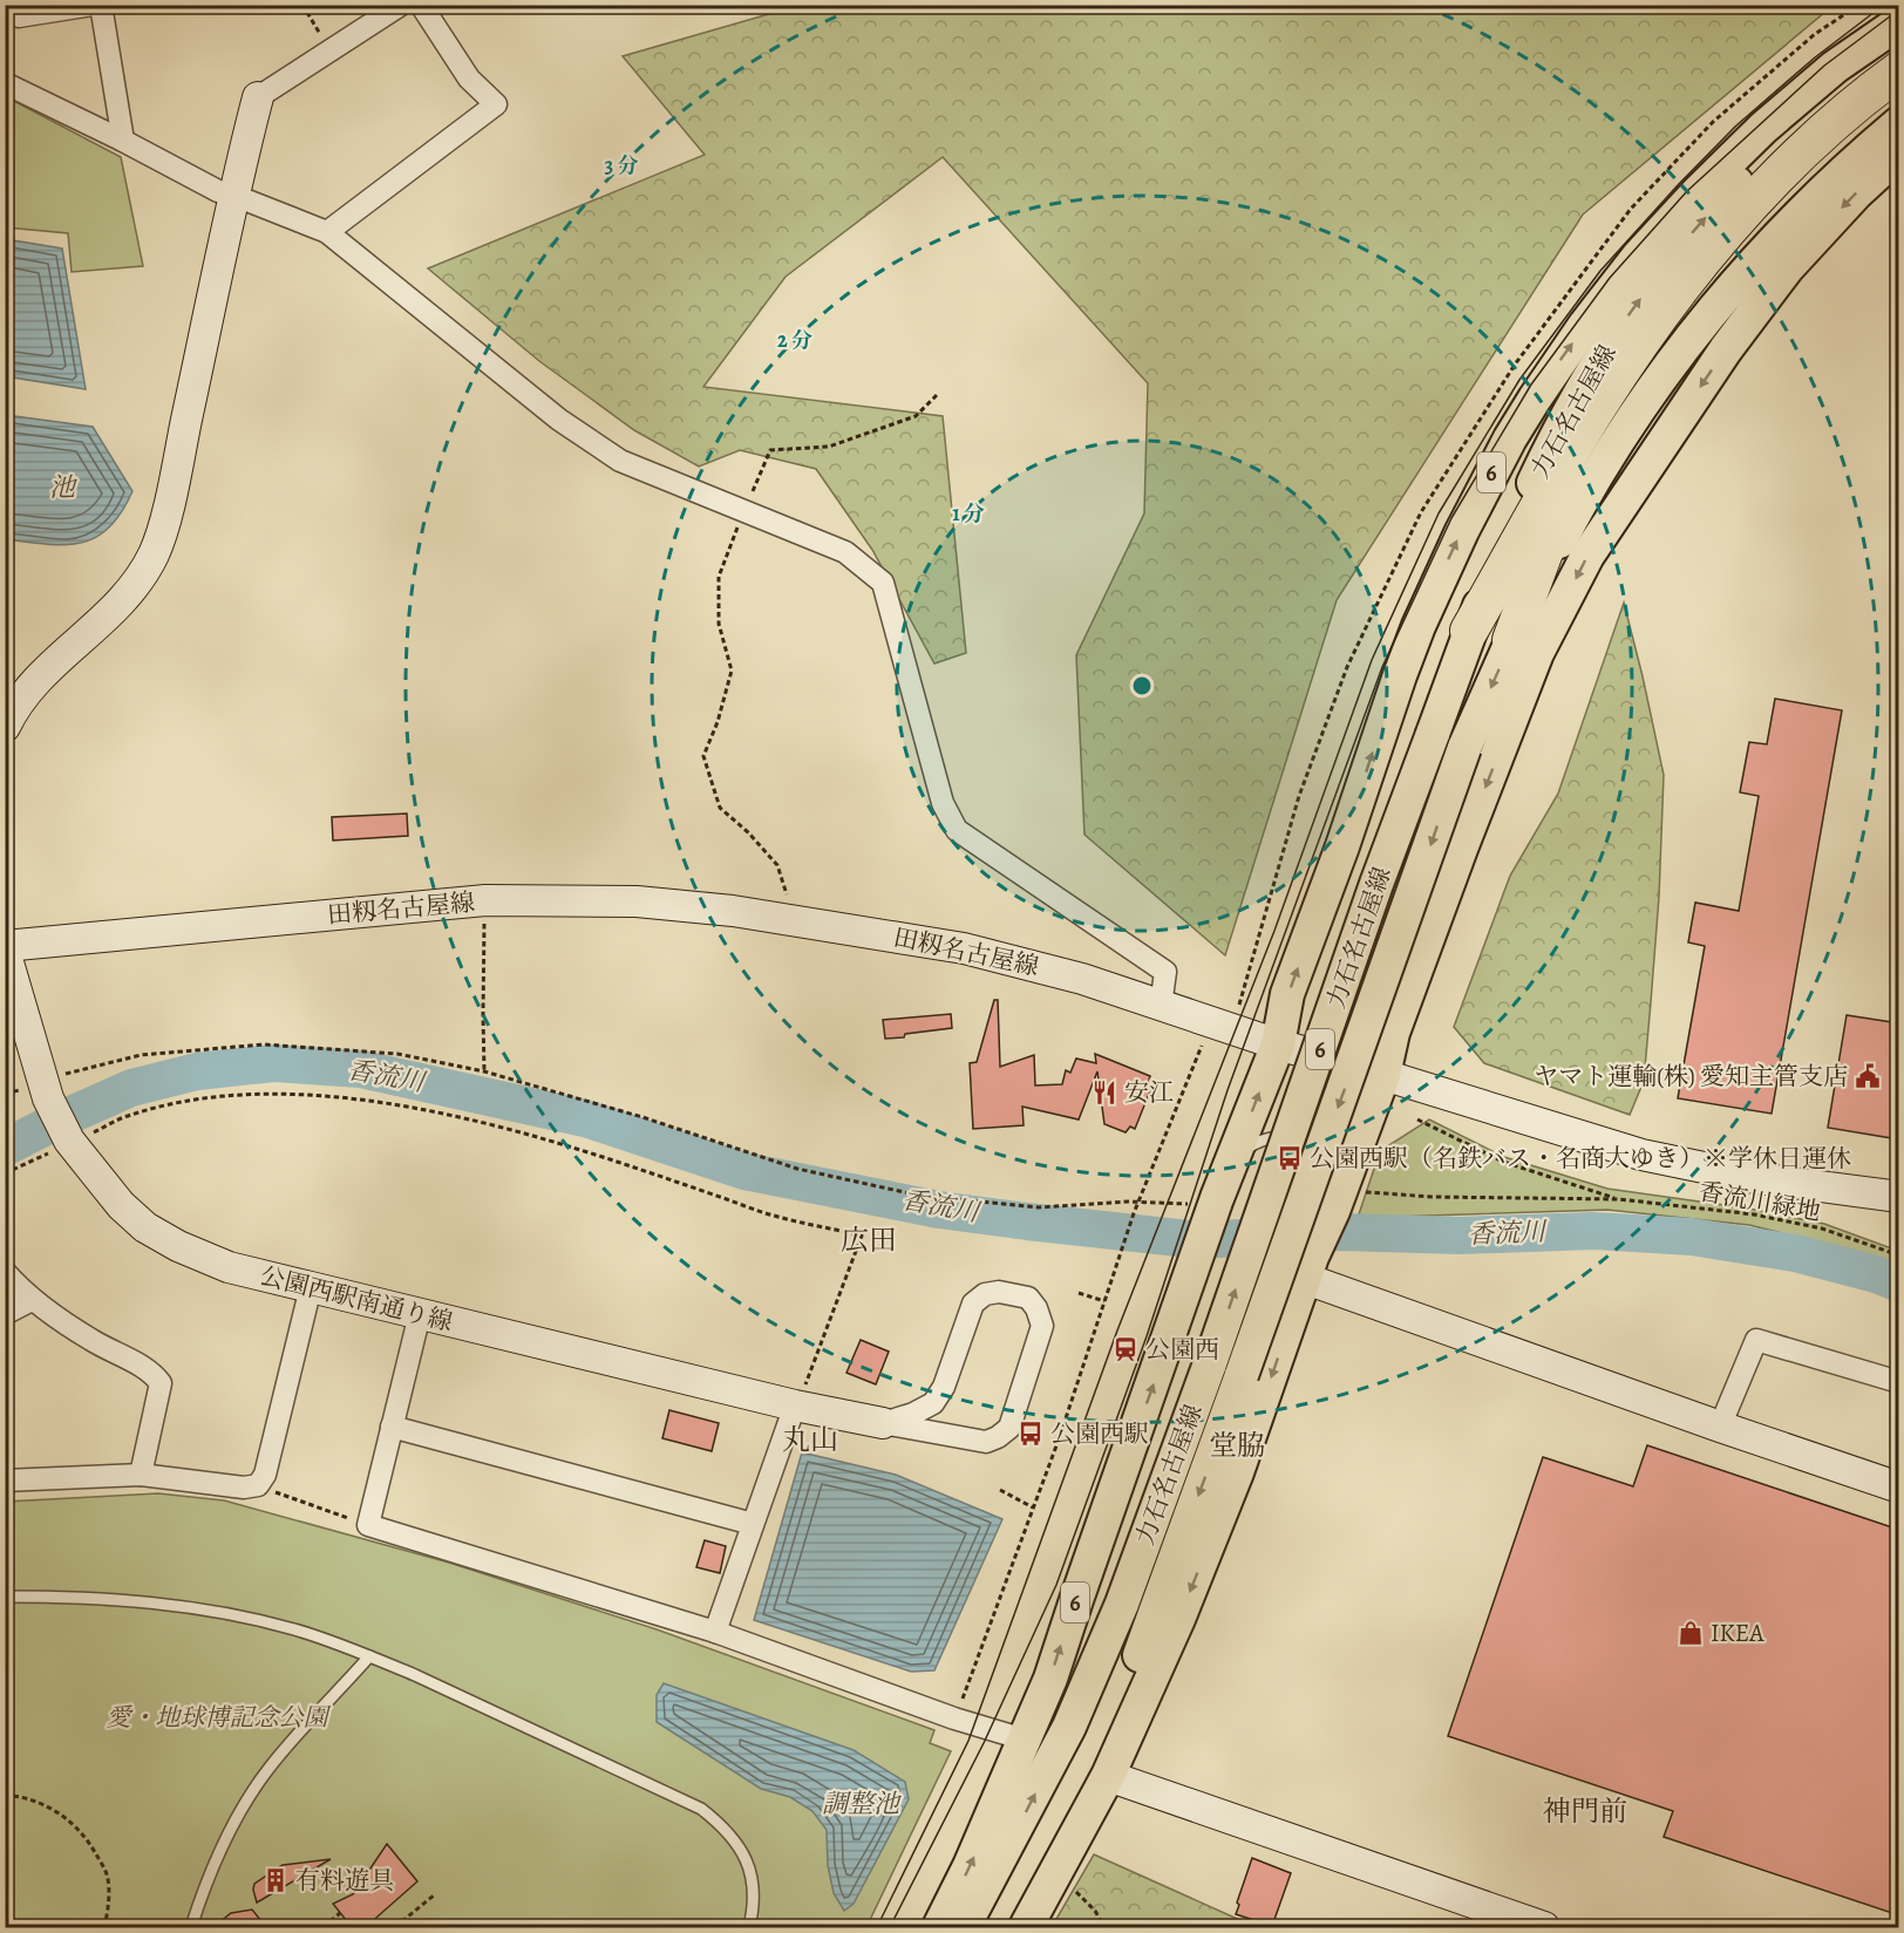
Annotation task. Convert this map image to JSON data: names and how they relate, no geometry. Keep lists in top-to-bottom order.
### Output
{
  "streets": {
    "main road": ["力石名古屋線", "6"],
    "street": ["田籾名古屋線", "公園西駅南通り線"],
    "path": ["香流川緑地"]
  },
  "crossings": [
    ["6", "田籾名古屋線"],
    ["田籾名古屋線", "公園西駅南通り線"]
  ],
  "districts": [
    "広田",
    "丸山",
    "堂脇",
    "神門前"
  ],
  "water": ["池", "香流川", "調整池"],
  "parks": ["愛・地球博記念公園"],
  "places": {
    "public building": ["ヤマト運輸(株) 愛知主管支店"],
    "restaurant": ["安江"],
    "bus stop": ["公園西駅（名鉄バス・名商大ゆき）※学休日運休", "公園西駅"],
    "station": ["公園西"],
    "shop": ["IKEA"],
    "building": ["有料遊具"]
  },
  "rings": ["3 分", "2 分", "1 分"]
}
